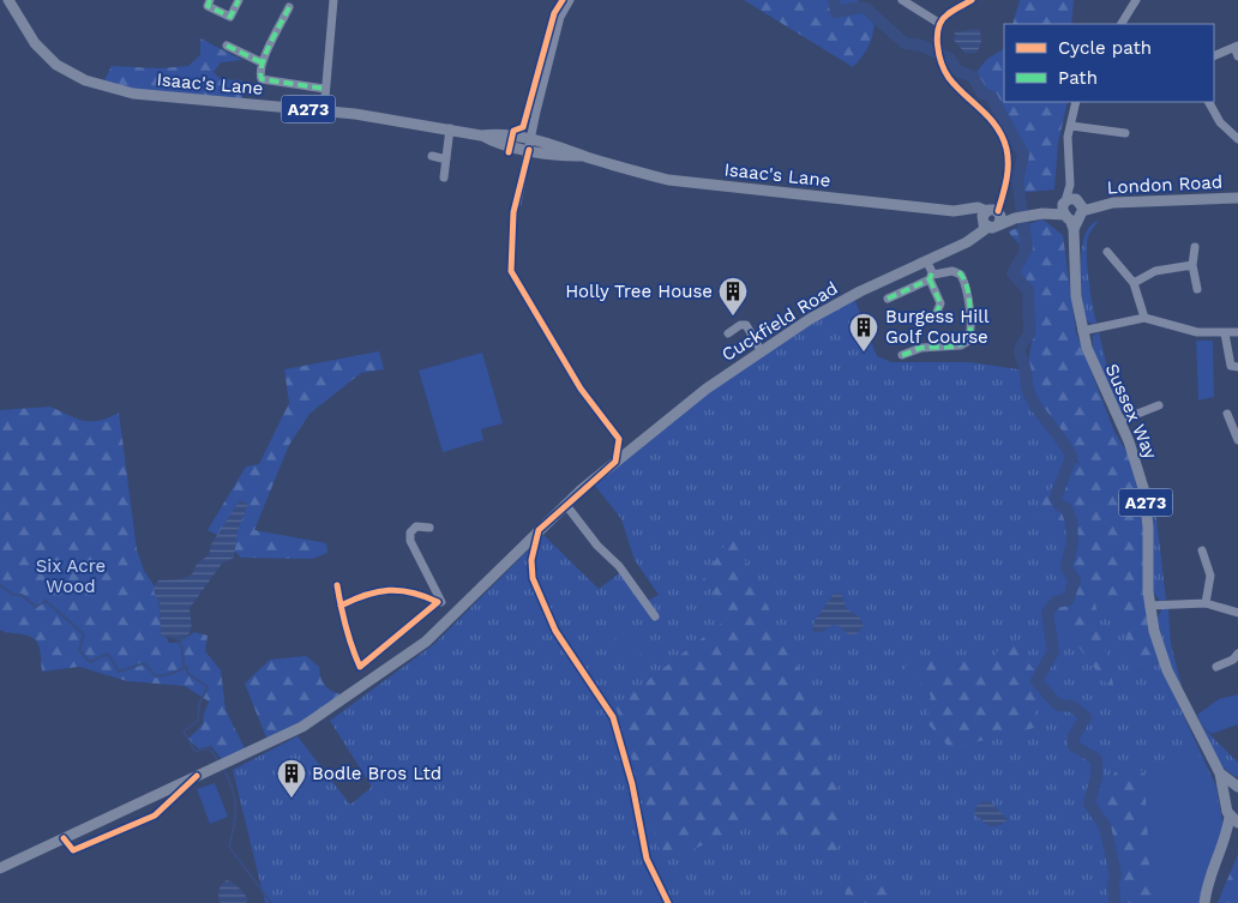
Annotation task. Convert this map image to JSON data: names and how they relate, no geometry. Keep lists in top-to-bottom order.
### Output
{
  "streets": {
    "main road": [
      "Isaac's Lane",
      "A273",
      "London Road",
      "Cuckfield Road",
      "Sussex Way"
    ]
  },
  "crossings": [
    ["Isaac's Lane", "London Road"],
    ["Isaac's Lane", "Cuckfield Road"],
    ["London Road", "Cuckfield Road"],
    ["London Road", "Sussex Way"]
  ],
  "parks": ["Six Acre Wood"],
  "places": {
    "building": ["Holly Tree House", "Burgess Hill Golf Course", "Bodle Bros Ltd"]
  },
  "legend": ["Cycle path", "Path"]
}
